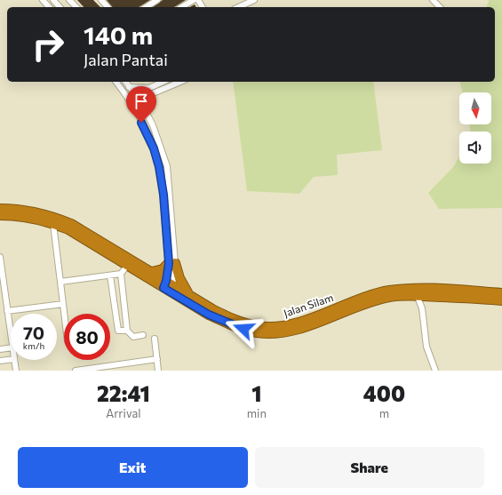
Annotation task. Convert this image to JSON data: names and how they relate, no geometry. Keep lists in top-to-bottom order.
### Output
{
  "streets": {
    "highway": ["Jalan Silam"]
  },
  "north": "bottom",
  "page": {
    "turn": ["140 m", "Jalan Pantai"],
    "speed": "70 km/h",
    "limit": "80",
    "eta": [
      "22:41",
      "Arrival",
      "1",
      "min",
      "400",
      "m"
    ],
    "buttons": ["Exit", "Share"]
  }
}
